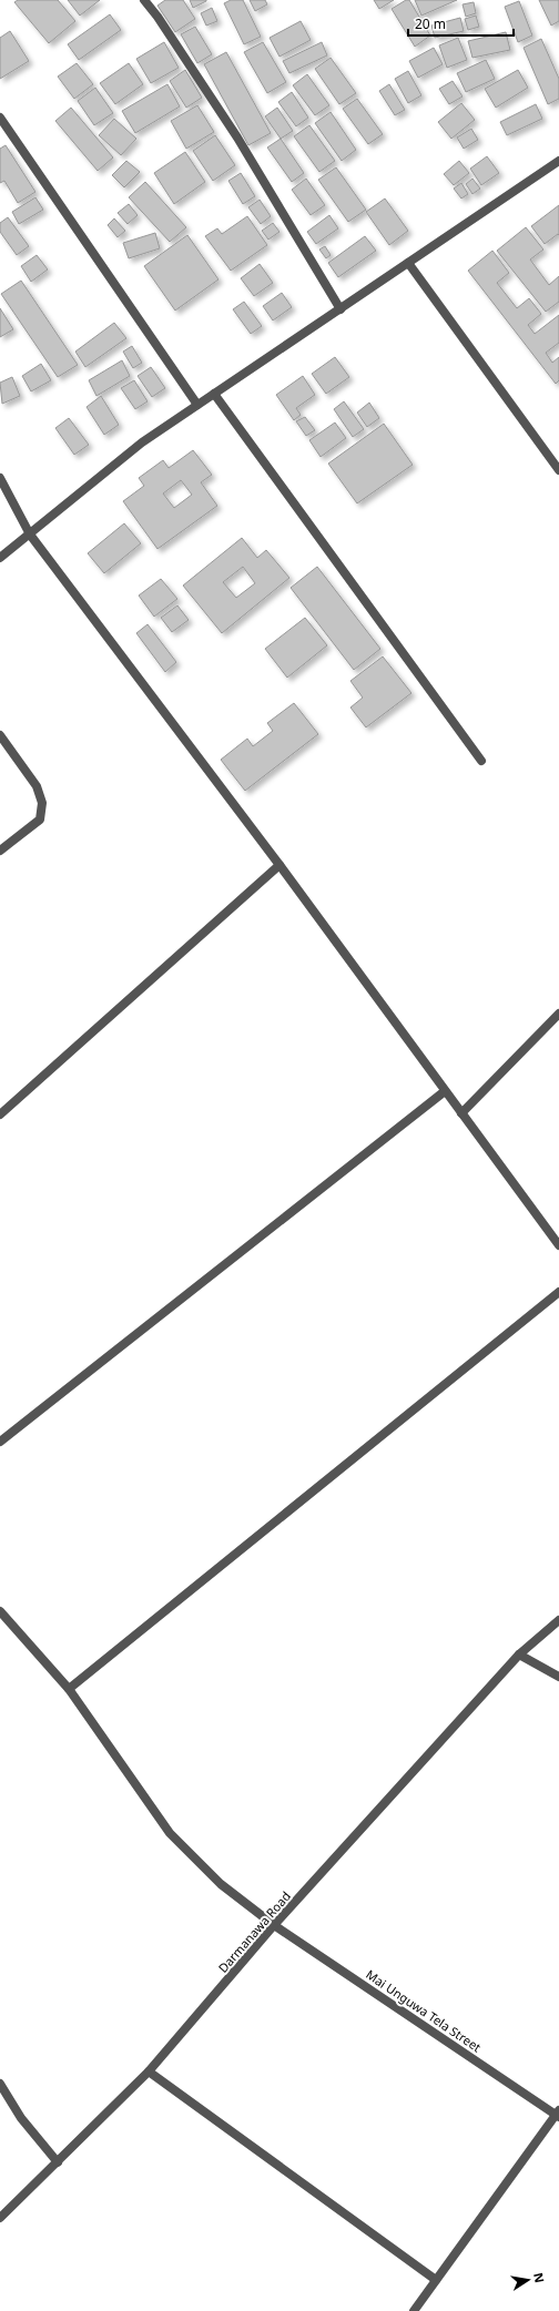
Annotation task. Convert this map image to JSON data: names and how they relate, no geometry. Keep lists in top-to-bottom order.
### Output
{
  "streets": {
    "street": ["Darmanawa Road", "Mai Unguwa Tela Street"]
  },
  "crossings": [
    ["Darmanawa Road", "Mai Unguwa Tela Street"]
  ],
  "scale_bar": "20 m",
  "north": "right"
}
